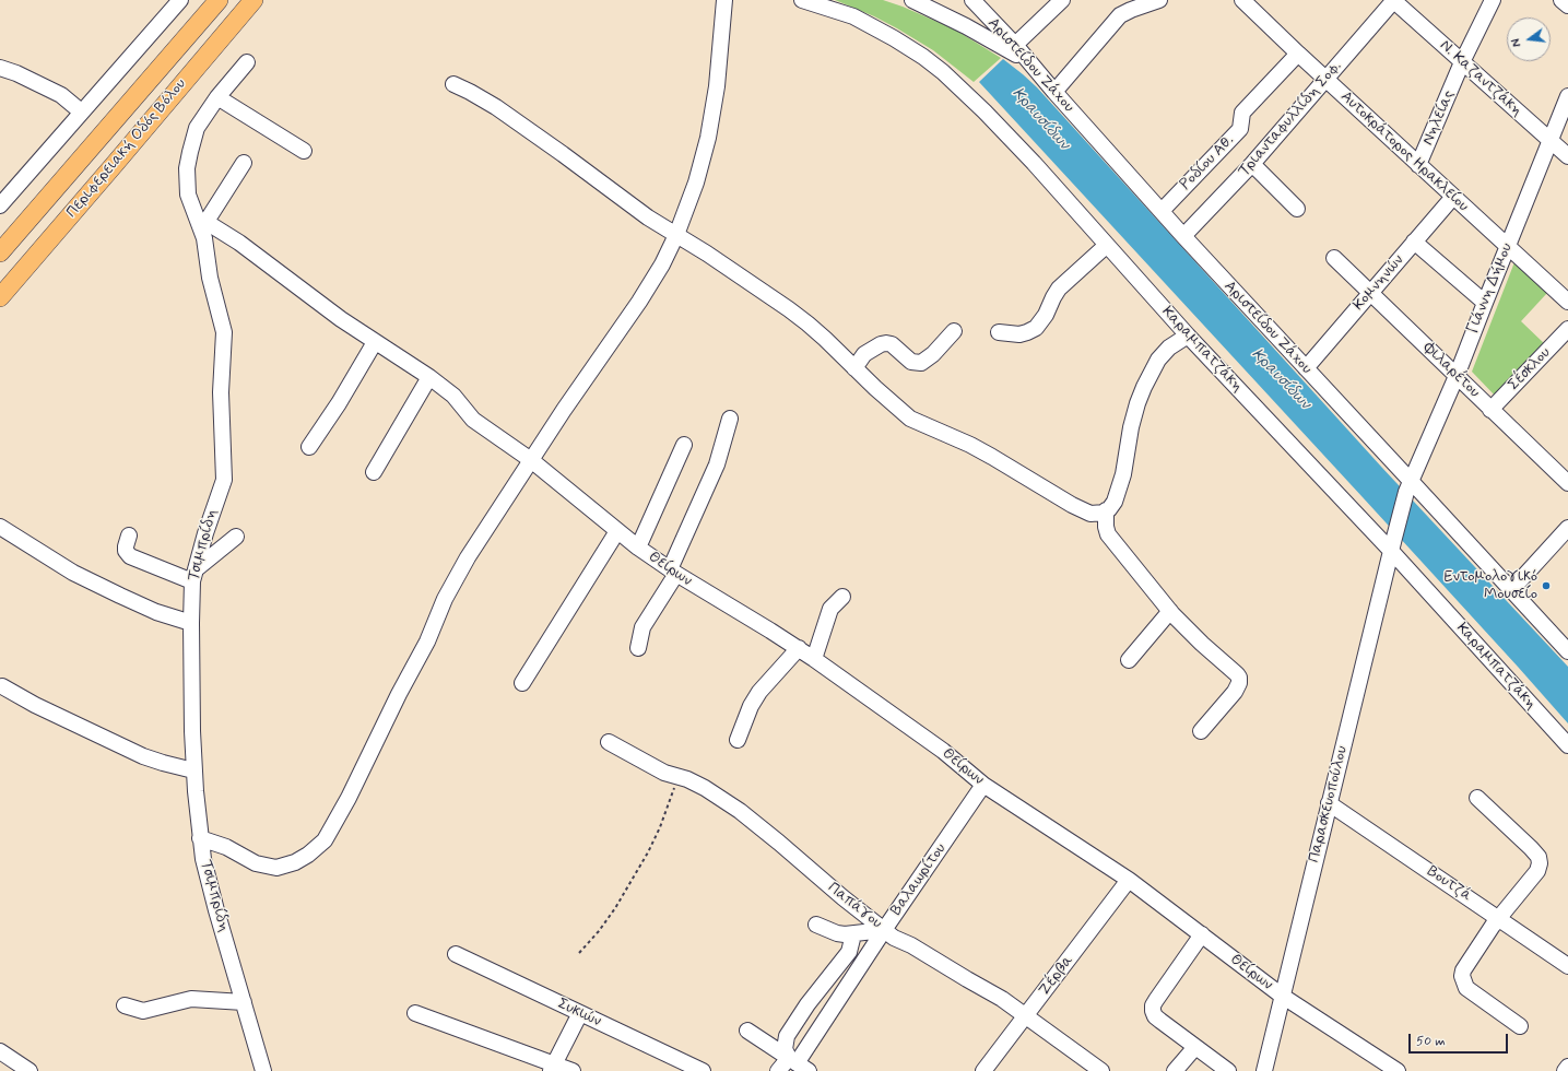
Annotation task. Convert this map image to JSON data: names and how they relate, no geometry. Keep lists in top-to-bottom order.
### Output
{
  "streets": {
    "main road": ["Περιφερειακή Οδός Βόλου"],
    "street": [
      "Αριστείδου Ζάχου",
      "Ν. Καζαντζάκη",
      "Νηλείας",
      "Τριανταφυλλίδη Σοφ.",
      "Αυτοκράτορος Ηρακλείου",
      "Ροδίου Αθ.",
      "Κομνηνών",
      "Γιάννη Δήμου",
      "Καραμπατζάκη",
      "Σέσκλου",
      "Φιλαρέτου",
      "Τσιμπρίδη",
      "Θείρων",
      "Παρασκευοπούλου",
      "Βαλαωρίτου",
      "Βουτζά",
      "Παπάγου",
      "Ζέρβα",
      "Συκιών"
    ]
  },
  "crossings": [
    ["Αριστείδου Ζάχου", "Τριανταφυλλίδη Σοφ."],
    ["Αριστείδου Ζάχου", "Ροδίου Αθ."],
    ["Αριστείδου Ζάχου", "Κομνηνών"],
    ["Αριστείδου Ζάχου", "Γιάννη Δήμου"],
    ["Αριστείδου Ζάχου", "Παρασκευοπούλου"],
    ["Ν. Καζαντζάκη", "Νηλείας"],
    ["Ν. Καζαντζάκη", "Τριανταφυλλίδη Σοφ."],
    ["Ν. Καζαντζάκη", "Γιάννη Δήμου"],
    ["Νηλείας", "Αυτοκράτορος Ηρακλείου"],
    ["Τριανταφυλλίδη Σοφ.", "Αυτοκράτορος Ηρακλείου"],
    ["Αυτοκράτορος Ηρακλείου", "Ροδίου Αθ."],
    ["Αυτοκράτορος Ηρακλείου", "Κομνηνών"],
    ["Αυτοκράτορος Ηρακλείου", "Γιάννη Δήμου"],
    ["Κομνηνών", "Φιλαρέτου"],
    ["Γιάννη Δήμου", "Φιλαρέτου"],
    ["Γιάννη Δήμου", "Παρασκευοπούλου"],
    ["Καραμπατζάκη", "Παρασκευοπούλου"],
    ["Σέσκλου", "Φιλαρέτου"],
    ["Τσιμπρίδη", "Θείρων"],
    ["Θείρων", "Παρασκευοπούλου"],
    ["Θείρων", "Βαλαωρίτου"],
    ["Θείρων", "Ζέρβα"],
    ["Παρασκευοπούλου", "Βουτζά"],
    ["Βαλαωρίτου", "Παπάγου"],
    ["Παπάγου", "Ζέρβα"]
  ],
  "water": ["Κραυσίδων"],
  "places": ["Εντομολογικό Mουσείο"],
  "scale_bar": "50 m",
  "north": "left"
}
